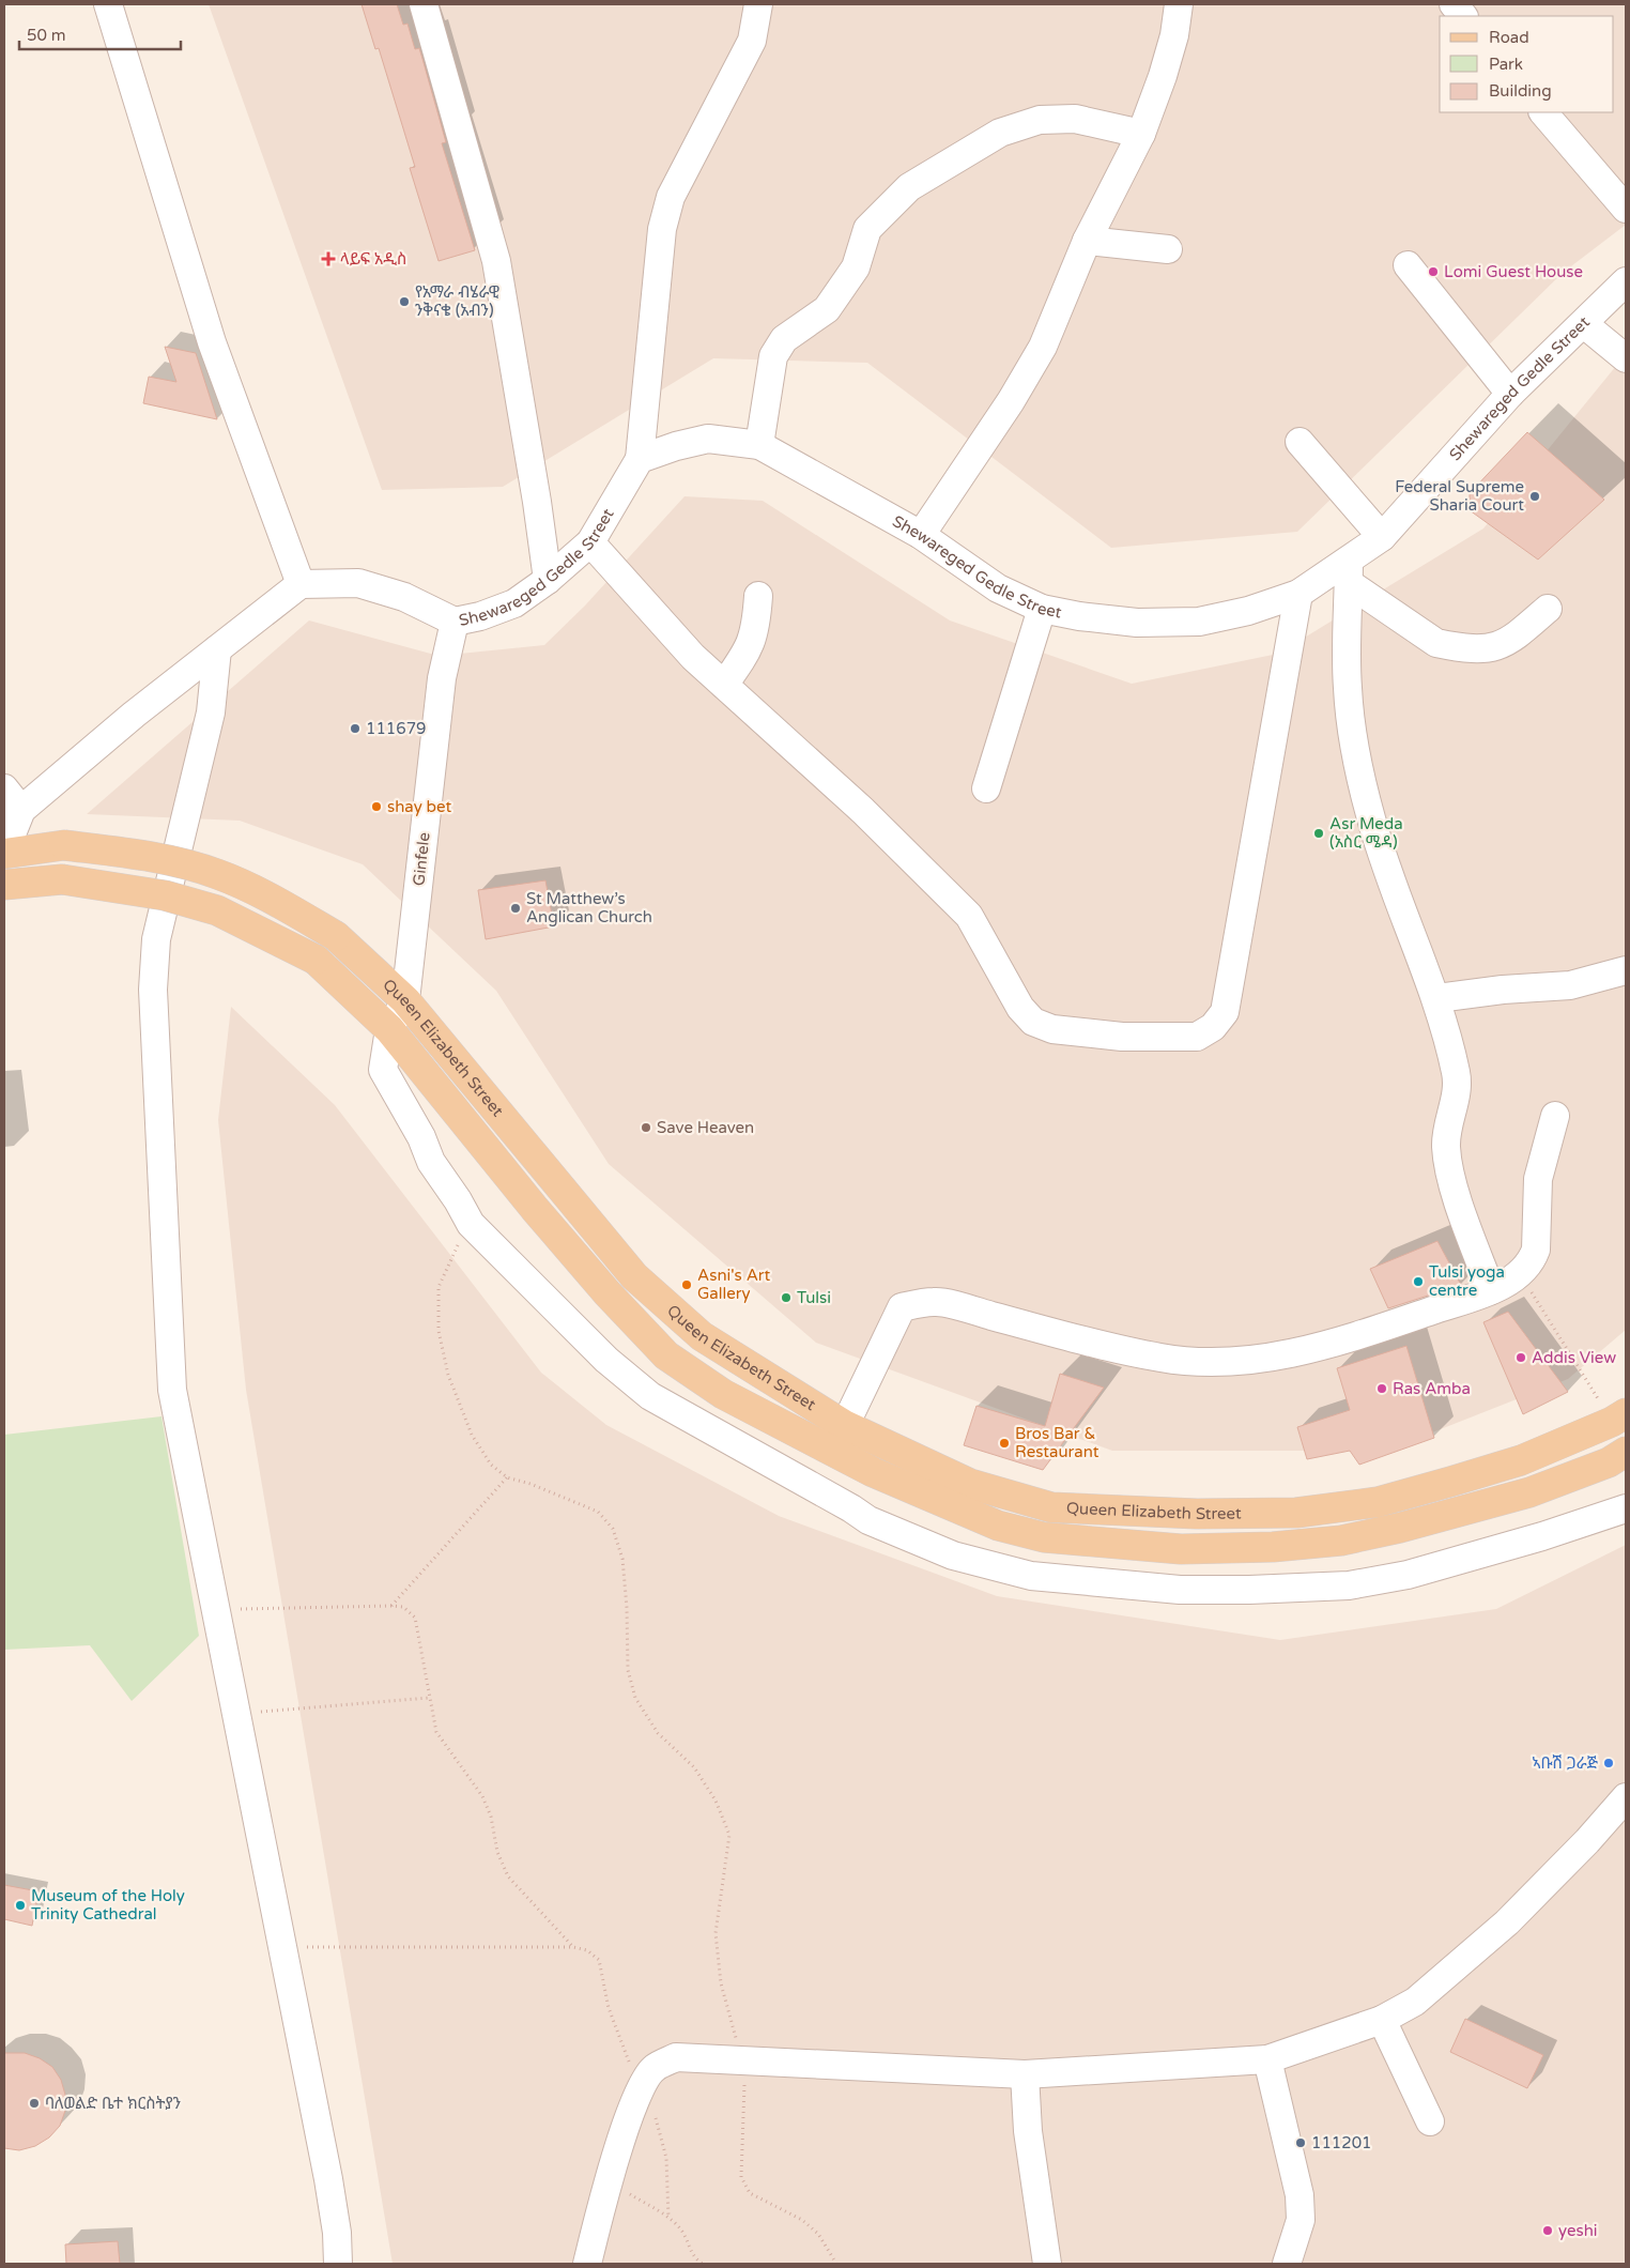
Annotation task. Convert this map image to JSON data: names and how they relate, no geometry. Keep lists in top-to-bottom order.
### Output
{
  "streets": {
    "main road": ["Queen Elizabeth Street"],
    "street": ["Shewareged Gedle Street", "Ginfele"]
  },
  "crossings": [
    ["Shewareged Gedle Street", "Ginfele"],
    ["Ginfele", "Queen Elizabeth Street"]
  ],
  "places": {
    "health": ["ላይፍ አዲስ"],
    "other": [
      "Lomi Guest House",
      "የአማራ ብሄራዊ ንቅናቄ (አብን)",
      "Federal Supreme Sharia Court",
      "111679",
      "shay bet",
      "Asr Meda (አስር ሜዳ)",
      "St Matthew’s Anglican Church",
      "Save Heaven",
      "Tulsi yoga centre",
      "Asni's Art Gallery",
      "Tulsi",
      "Addis View",
      "Ras Amba",
      "Bros Bar & Restaurant",
      "ኣቡሽ ጋራጅ",
      "Museum of the Holy Trinity Cathedral",
      "ባለወልድ ቤተ ክርስትያን",
      "111201",
      "yeshi"
    ]
  },
  "legend": ["Road", "Park", "Building"],
  "scale_bar": "50 m"
}
